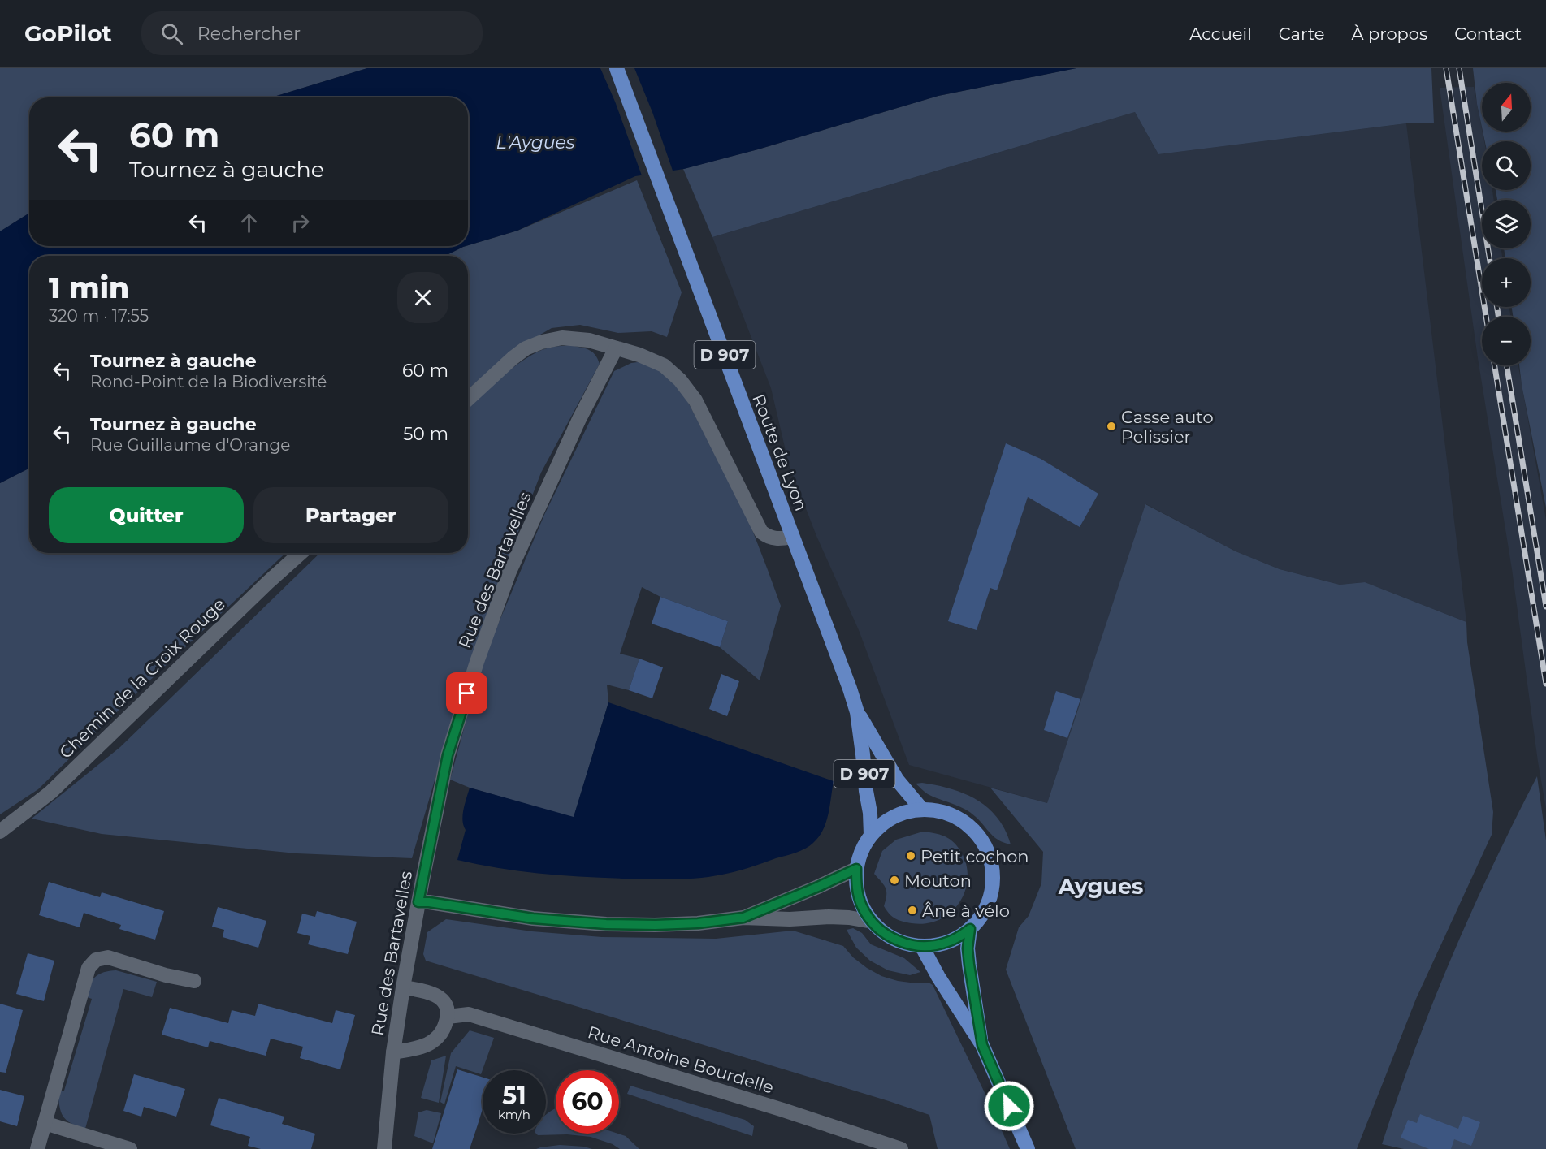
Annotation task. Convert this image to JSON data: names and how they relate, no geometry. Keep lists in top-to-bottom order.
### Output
{
  "streets": {
    "main road": ["D 907", "Route de Lyon"],
    "street": ["Rue des Bartavelles", "Chemin de la Croix Rouge", "Rue Antoine Bourdelle"]
  },
  "districts": ["Aygues"],
  "water": ["L'Aygues"],
  "places": [
    "Casse auto Pelissier",
    "Petit cochon",
    "Mouton",
    "Âne à vélo"
  ],
  "north": "top",
  "page": {
    "header": "GoPilot",
    "search": "Rechercher",
    "nav": [
      "Accueil",
      "Carte",
      "À propos",
      "Contact"
    ],
    "map_buttons": ["+", "−"],
    "turn": ["60 m", "Tournez à gauche"],
    "heading": ["1 min", "320 m · 17:55"],
    "list": [
      {
        "name": "Tournez à gauche",
        "note": "Rond-Point de la Biodiversité",
        "value": "60 m"
      },
      {
        "name": "Tournez à gauche",
        "note": "Rue Guillaume d'Orange",
        "value": "50 m"
      }
    ],
    "buttons": ["Quitter", "Partager"],
    "speed": "51 km/h",
    "limit": "60"
  }
}
